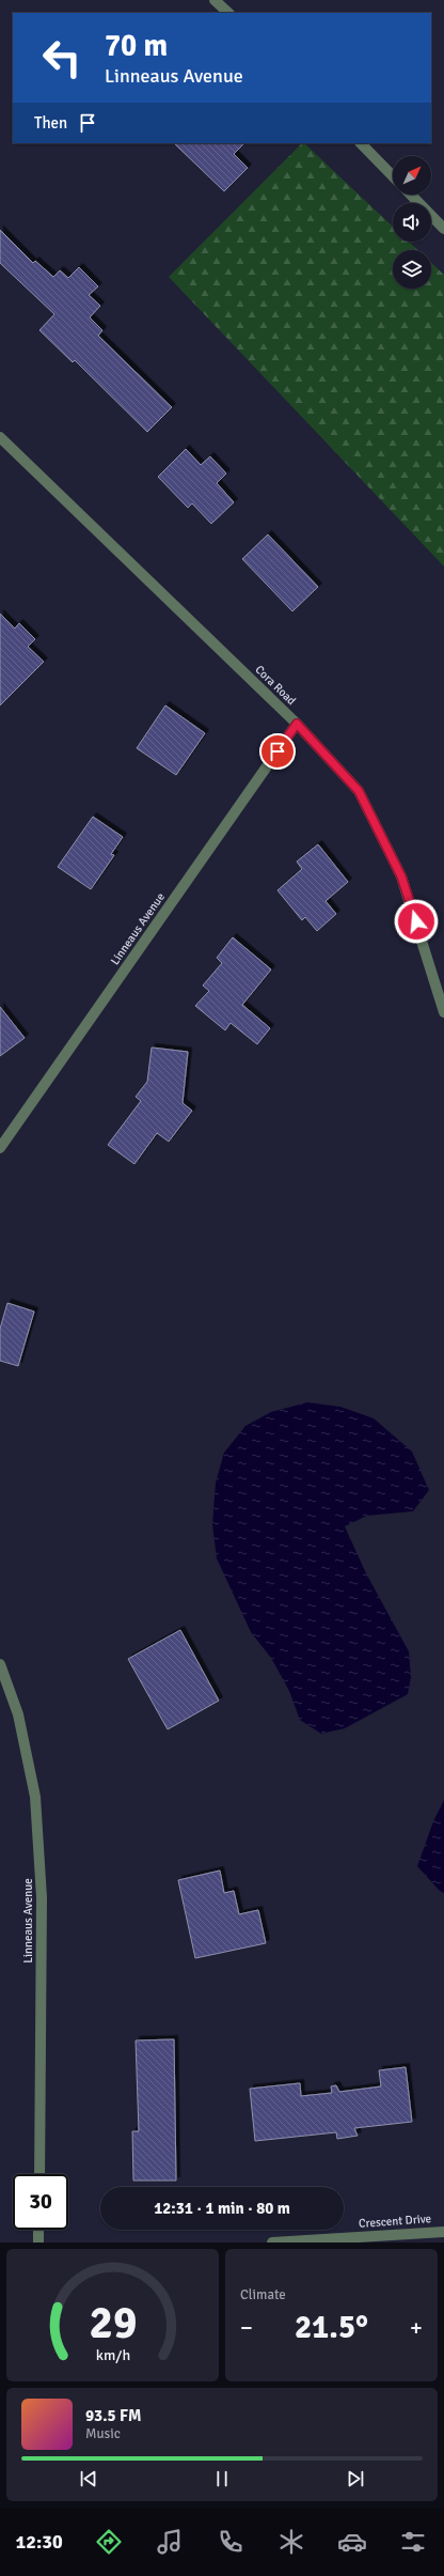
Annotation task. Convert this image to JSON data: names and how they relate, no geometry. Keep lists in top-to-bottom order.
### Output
{
  "streets": {
    "street": ["Cora Road", "Linneaus Avenue", "Crescent Drive"]
  },
  "crossings": [
    ["Cora Road", "Linneaus Avenue"]
  ],
  "north": "top right",
  "page": {
    "turn": ["70 m", "Linneaus Avenue"],
    "then": "Then",
    "limit": "30",
    "trip": "12:31 · 1 min · 80 m",
    "tile": "Climate",
    "heat": ["−", "21.5°", "+"],
    "song": ["93.5 FM", "Music"],
    "tabs": "12:30",
    "gauge": ["29", "km/h"]
  }
}
